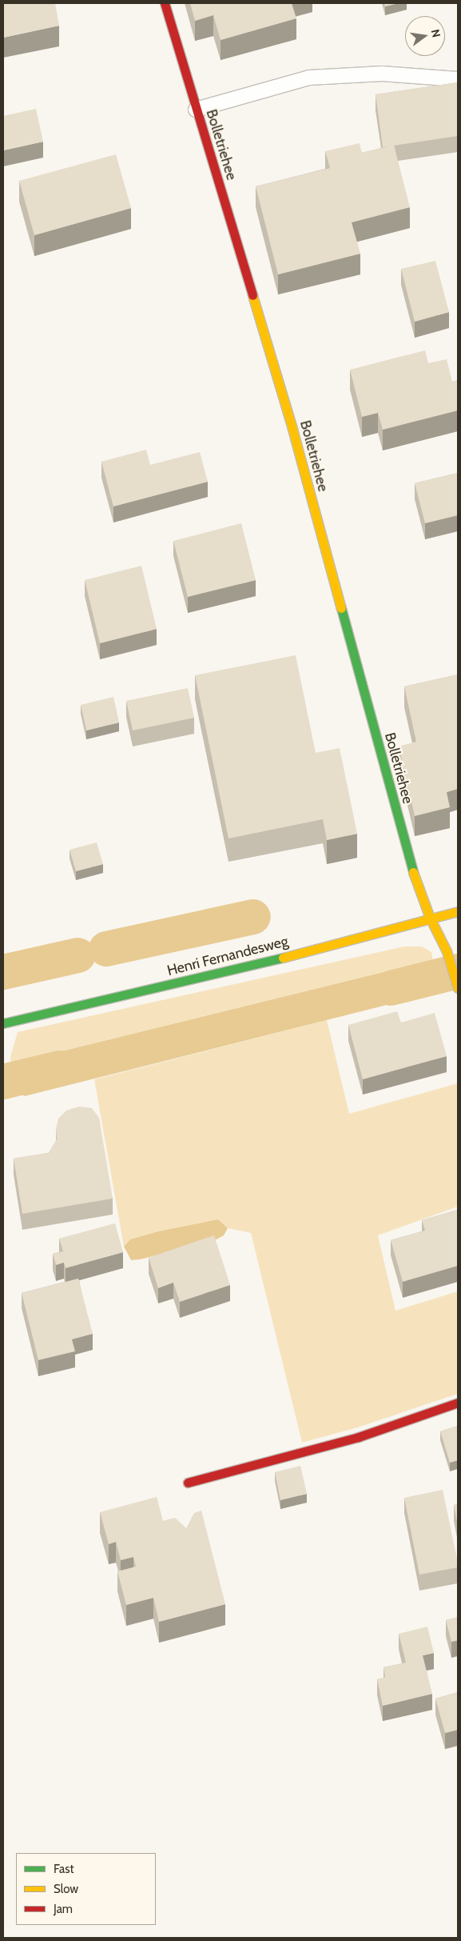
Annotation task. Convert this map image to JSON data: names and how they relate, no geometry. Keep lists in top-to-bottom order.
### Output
{
  "streets": {
    "street": ["Bolletriehee", "Henri Fernandesweg"]
  },
  "crossings": [
    ["Bolletriehee", "Henri Fernandesweg"]
  ],
  "legend": ["Fast", "Slow", "Jam"],
  "north": "right"
}
